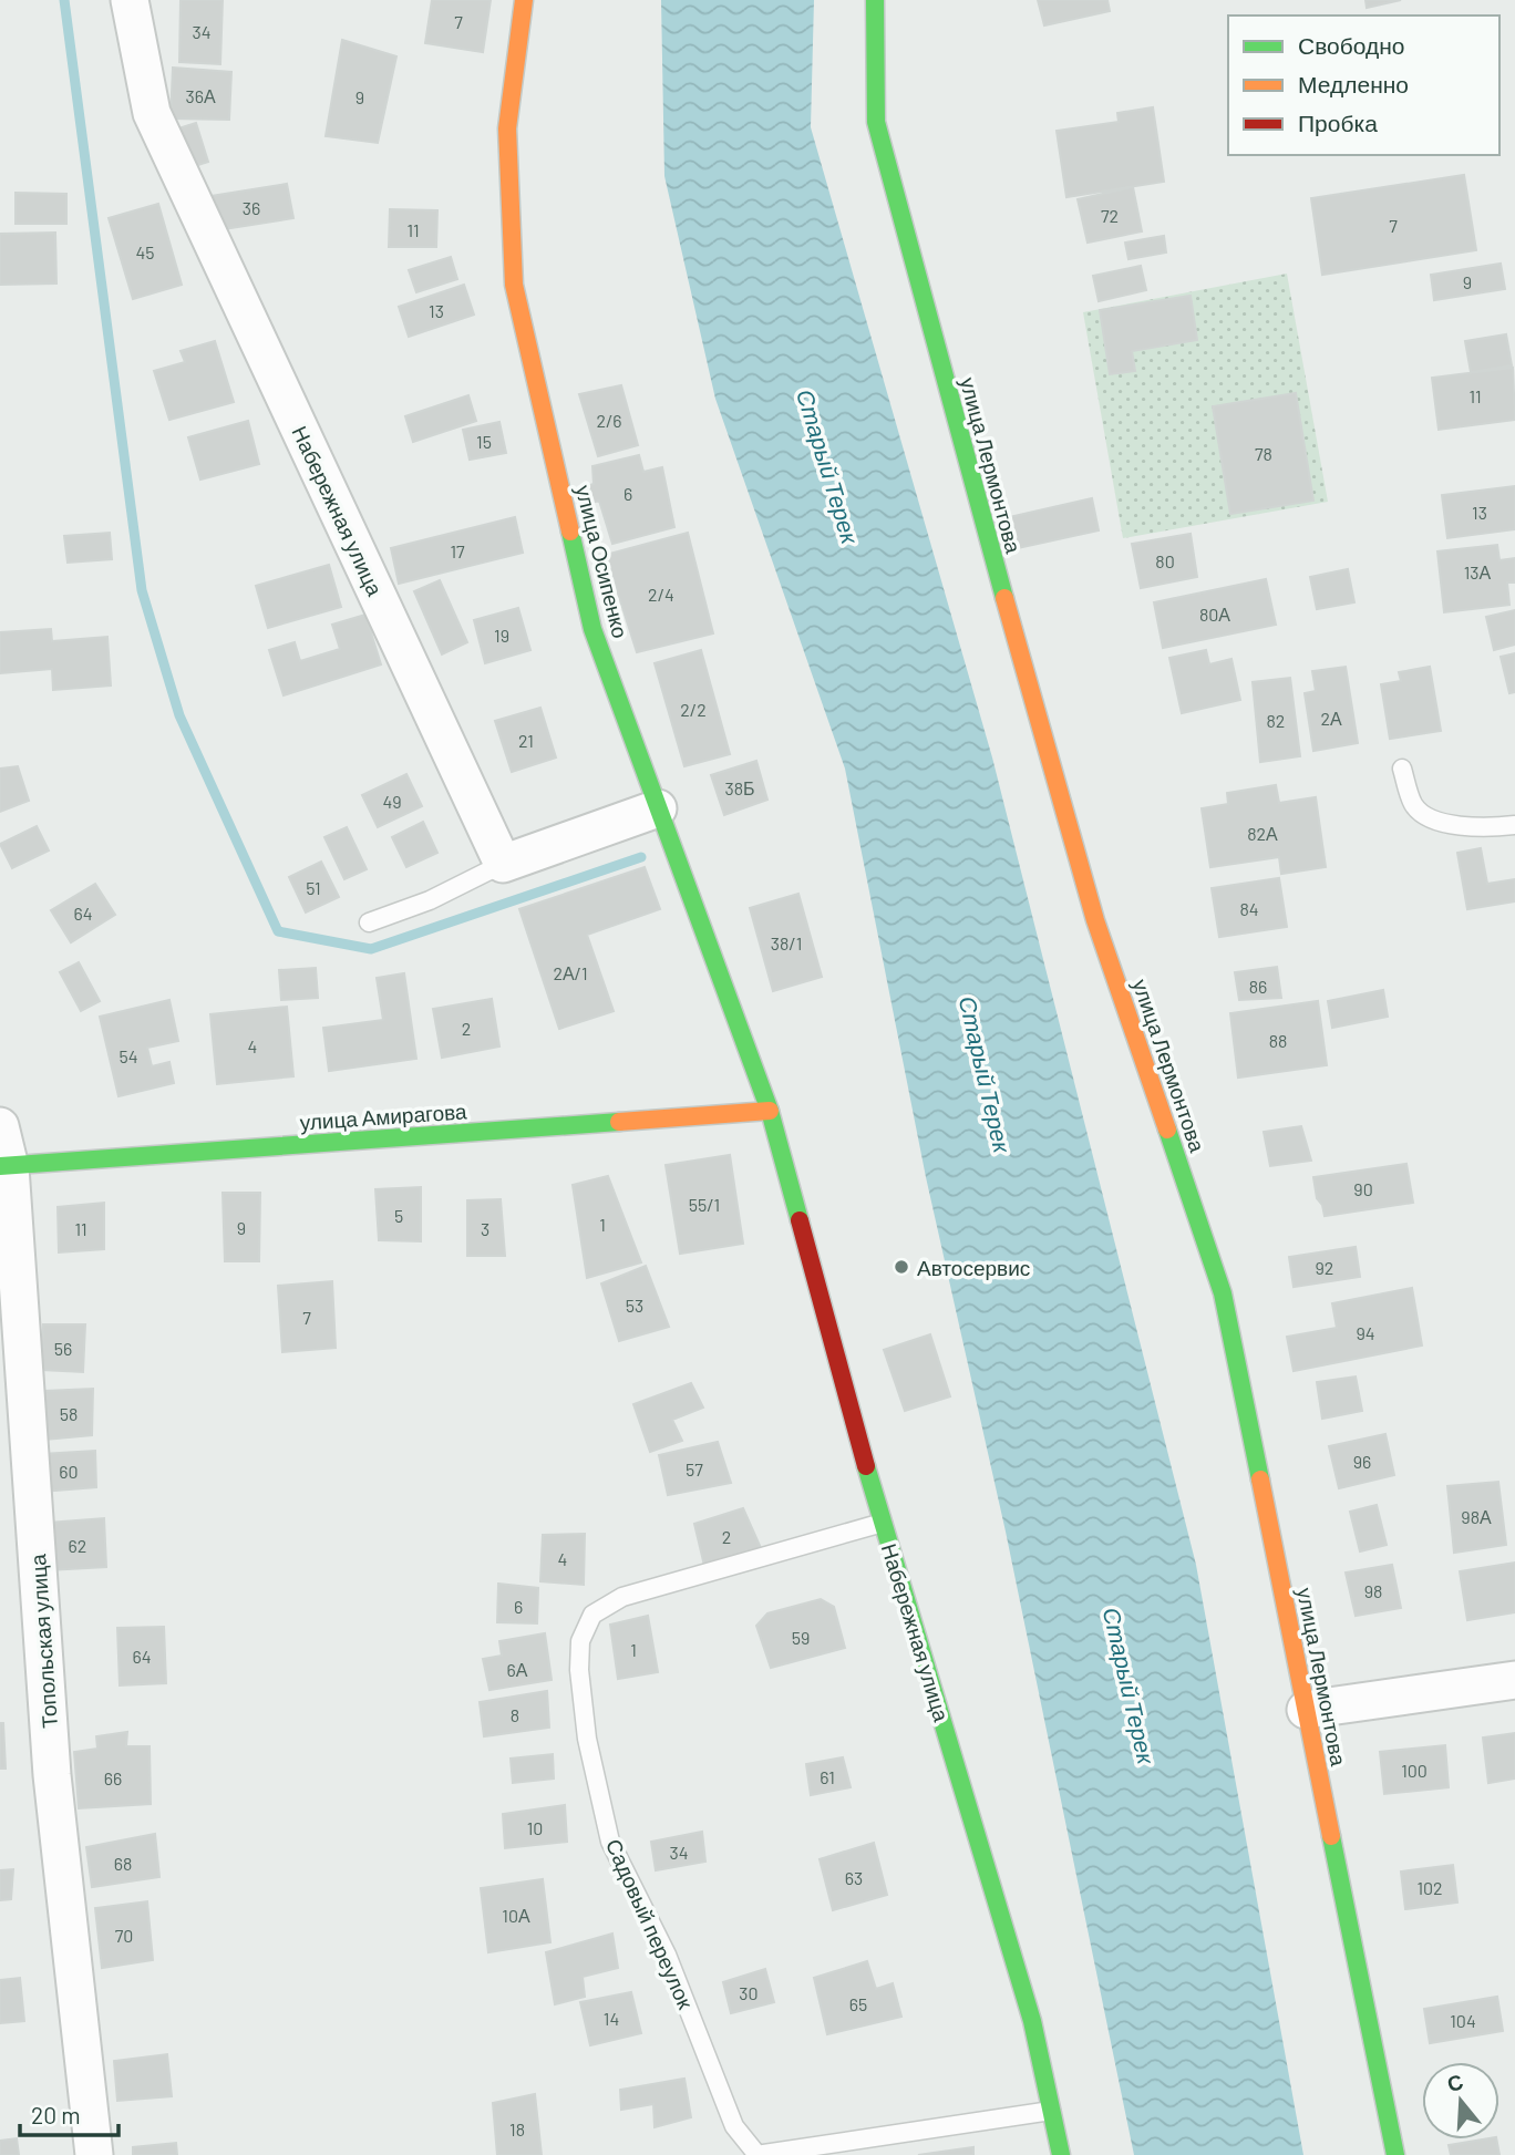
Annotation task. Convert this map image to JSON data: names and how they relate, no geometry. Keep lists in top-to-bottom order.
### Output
{
  "streets": {
    "street": [
      "улица Лермонтова",
      "Набережная улица",
      "улица Осипенко",
      "улица Амирагова",
      "Топольская улица"
    ],
    "lane": ["Садовый переулок"]
  },
  "crossings": [
    ["Набережная улица", "улица Осипенко"],
    ["Набережная улица", "улица Амирагова"],
    ["Набережная улица", "Садовый переулок"],
    ["улица Осипенко", "улица Амирагова"],
    ["улица Амирагова", "Топольская улица"]
  ],
  "water": ["Старый Терек"],
  "places": ["Автосервис"],
  "house_numbers": [
    "7",
    "34",
    "36А",
    "9",
    "36",
    "72",
    "7",
    "11",
    "45",
    "9",
    "13",
    "11",
    "2/6",
    "15",
    "78",
    "6",
    "13",
    "17",
    "80",
    "13А",
    "2/4",
    "80А",
    "19",
    "2/2",
    "2А",
    "82",
    "21",
    "38Б",
    "49",
    "82А",
    "51",
    "84",
    "64",
    "38/1",
    "2А/1",
    "86",
    "2",
    "88",
    "4",
    "54",
    "90",
    "55/1",
    "5",
    "1",
    "9",
    "11",
    "3",
    "92",
    "53",
    "7",
    "94",
    "56",
    "58",
    "96",
    "57",
    "60",
    "98А",
    "2",
    "62",
    "4",
    "98",
    "6",
    "59",
    "1",
    "64",
    "6А",
    "8",
    "100",
    "61",
    "66",
    "10",
    "34",
    "68",
    "63",
    "102",
    "10А",
    "70",
    "30",
    "65",
    "14",
    "104",
    "18"
  ],
  "legend": ["Свободно", "Медленно", "Пробка"],
  "scale_bar": "20 m",
  "north": "top"
}
